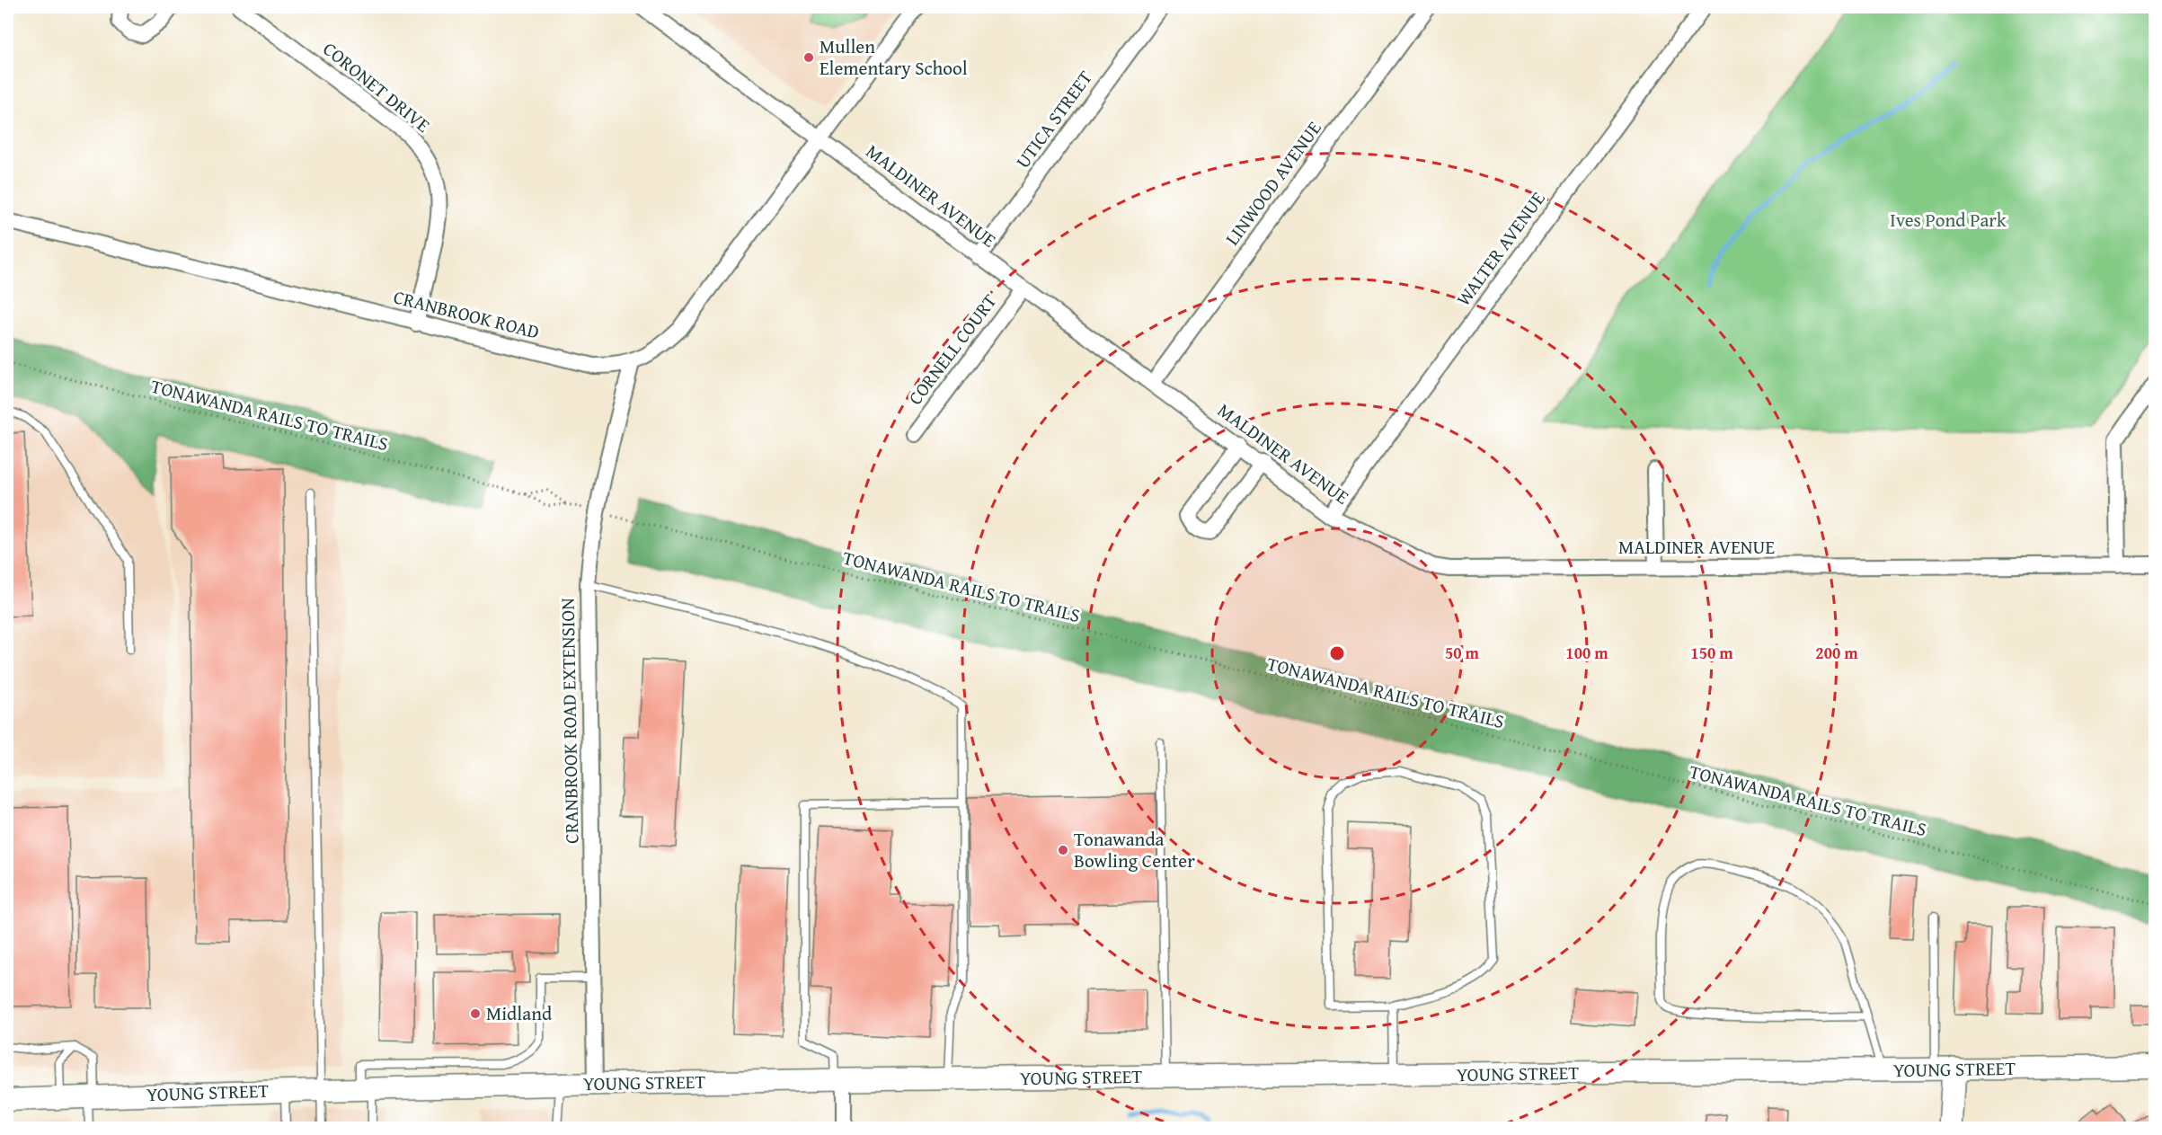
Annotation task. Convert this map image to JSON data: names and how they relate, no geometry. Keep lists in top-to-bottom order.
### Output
{
  "streets": {
    "street": [
      "CORONET DRIVE",
      "UTICA STREET",
      "LINWOOD AVENUE",
      "MALDINER AVENUE",
      "WALTER AVENUE",
      "CRANBROOK ROAD",
      "CORNELL COURT",
      "CRANBROOK ROAD EXTENSION",
      "YOUNG STREET"
    ],
    "path": ["TONAWANDA RAILS TO TRAILS"]
  },
  "crossings": [
    ["CORONET DRIVE", "CRANBROOK ROAD"],
    ["UTICA STREET", "MALDINER AVENUE"],
    ["LINWOOD AVENUE", "MALDINER AVENUE"],
    ["MALDINER AVENUE", "WALTER AVENUE"],
    ["MALDINER AVENUE", "CRANBROOK ROAD"],
    ["MALDINER AVENUE", "CORNELL COURT"],
    ["CRANBROOK ROAD", "CRANBROOK ROAD EXTENSION"],
    ["CRANBROOK ROAD EXTENSION", "YOUNG STREET"]
  ],
  "parks": ["Ives Pond Park"],
  "places": ["Mullen Elementary School", "Tonawanda Bowling Center", "Midland"],
  "rings": [
    "50 m",
    "100 m",
    "150 m",
    "200 m"
  ]
}
